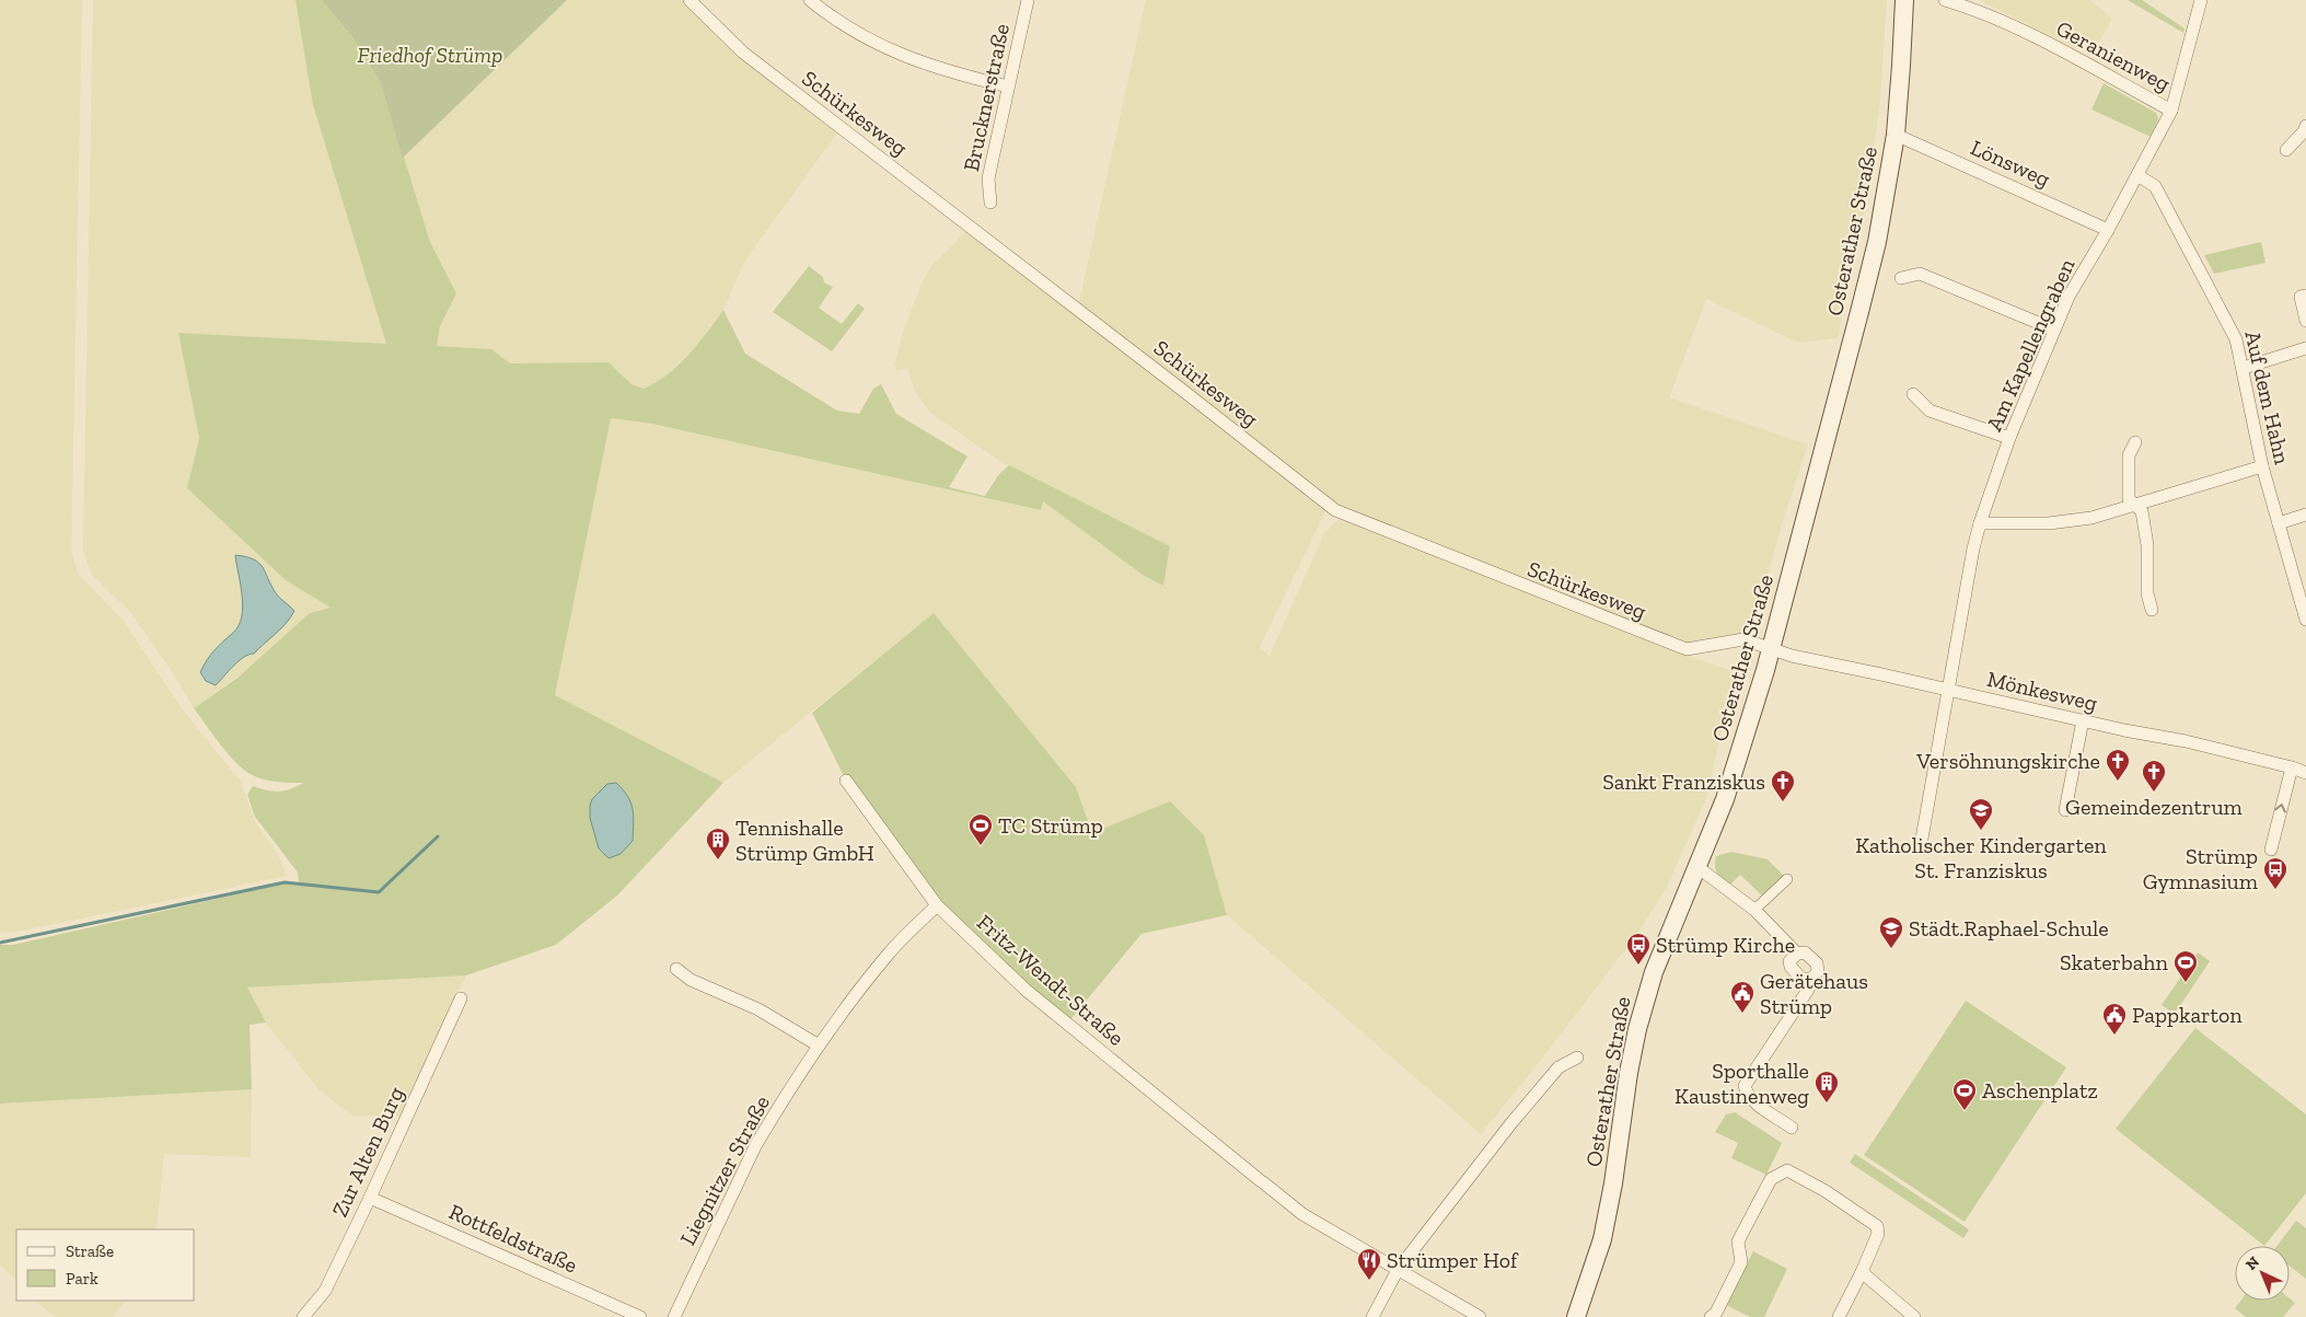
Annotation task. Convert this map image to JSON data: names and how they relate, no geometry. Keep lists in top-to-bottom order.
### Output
{
  "streets": {
    "main road": ["Osterather Straße"],
    "street": [
      "Geranienweg",
      "Brucknerstraße",
      "Schürkesweg",
      "Lönsweg",
      "Am Kapellengraben",
      "Auf dem Hahn",
      "Mönkesweg",
      "Fritz-Wendt-Straße",
      "Zur Alten Burg",
      "Liegnitzer Straße",
      "Rottfeldstraße"
    ]
  },
  "crossings": [
    ["Geranienweg", "Am Kapellengraben"],
    ["Schürkesweg", "Osterather Straße"],
    ["Schürkesweg", "Mönkesweg"],
    ["Lönsweg", "Osterather Straße"],
    ["Lönsweg", "Am Kapellengraben"],
    ["Osterather Straße", "Mönkesweg"],
    ["Osterather Straße", "Fritz-Wendt-Straße"],
    ["Am Kapellengraben", "Auf dem Hahn"],
    ["Am Kapellengraben", "Mönkesweg"],
    ["Fritz-Wendt-Straße", "Liegnitzer Straße"],
    ["Zur Alten Burg", "Rottfeldstraße"]
  ],
  "parks": ["Friedhof Strümp"],
  "places": {
    "church": ["Versöhnungskirche", "Gemeindezentrum", "Sankt Franziskus"],
    "school or university": ["Katholischer Kindergarten St. Franziskus", "Städt.Raphael-Schule"],
    "sports": ["TC Strümp", "Skaterbahn", "Aschenplatz"],
    "building": ["Tennishalle Strümp GmbH", "Sporthalle Kaustinenweg"],
    "bus stop": ["Strümp Gymnasium", "Strümp Kirche"],
    "public building": ["Gerätehaus Strümp", "Pappkarton"],
    "restaurant": ["Strümper Hof"]
  },
  "legend": ["Straße", "Park"],
  "north": "top left"
}
